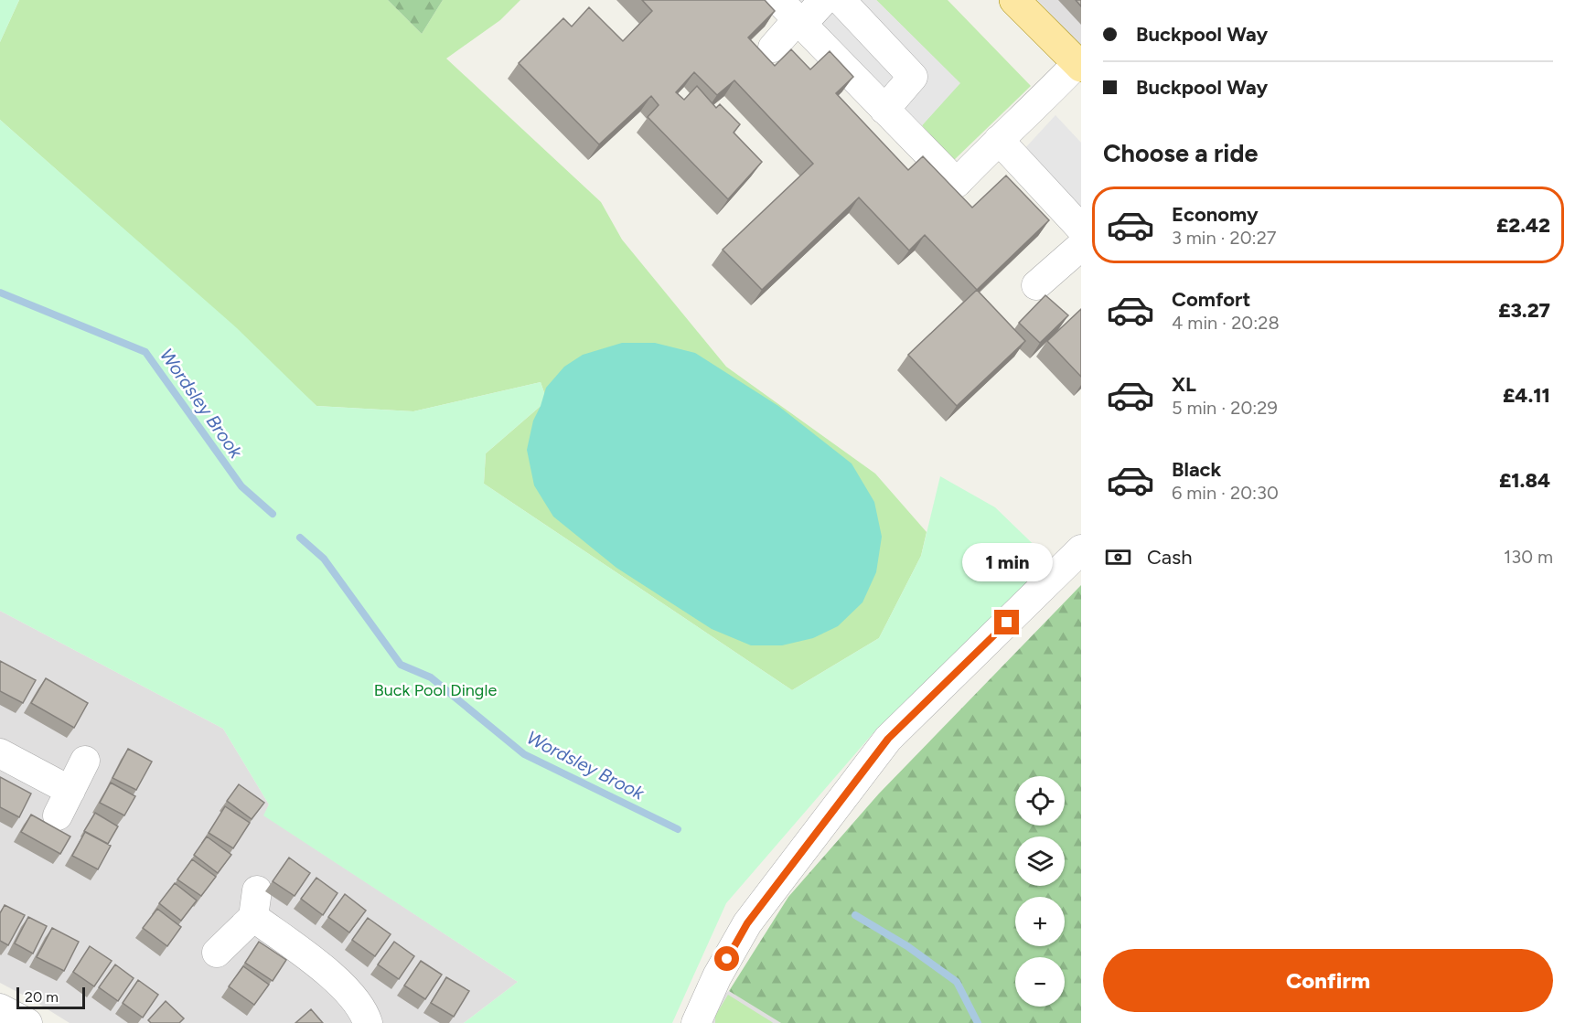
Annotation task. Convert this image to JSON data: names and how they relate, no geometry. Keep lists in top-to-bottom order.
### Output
{
  "water": ["Wordsley Brook"],
  "parks": ["Buck Pool Dingle"],
  "scale_bar": "20 m",
  "page": {
    "banner": ["Buckpool Way", "Buckpool Way"],
    "heading": "Choose a ride",
    "list": [
      {
        "name": "Economy",
        "note": "3 min · 20:27",
        "value": "£2.42"
      },
      {
        "name": "Comfort",
        "note": "4 min · 20:28",
        "value": "£3.27"
      },
      {
        "name": "XL",
        "note": "5 min · 20:29",
        "value": "£4.11"
      },
      {
        "name": "Black",
        "note": "6 min · 20:30",
        "value": "£1.84"
      }
    ],
    "pay": ["Cash", "130 m"],
    "bubble": "1 min",
    "map_buttons": ["+", "−"],
    "buttons": "Confirm",
    "scale": "20 m"
  }
}
